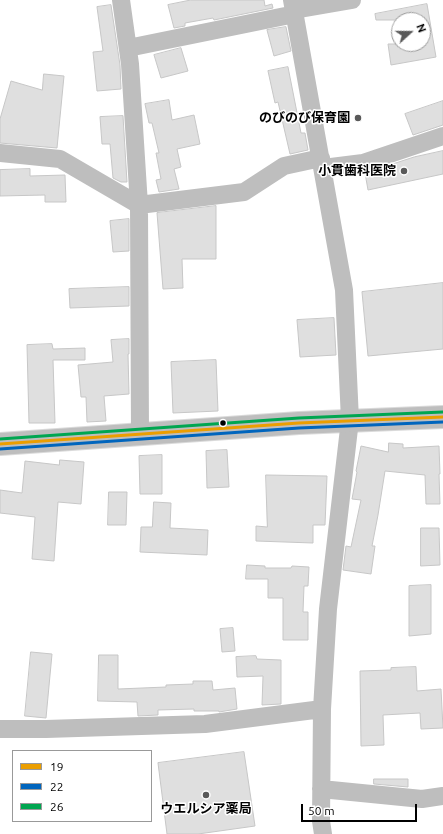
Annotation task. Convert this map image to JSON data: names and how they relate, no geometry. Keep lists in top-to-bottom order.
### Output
{
  "places": ["のびのび保育園", "小貫歯科医院", "ウエルシア薬局"],
  "lines": ["transit line 26", "transit line 19", "transit line 22"],
  "legend": ["19", "22", "26"],
  "scale_bar": "50 m",
  "north": "right"
}
